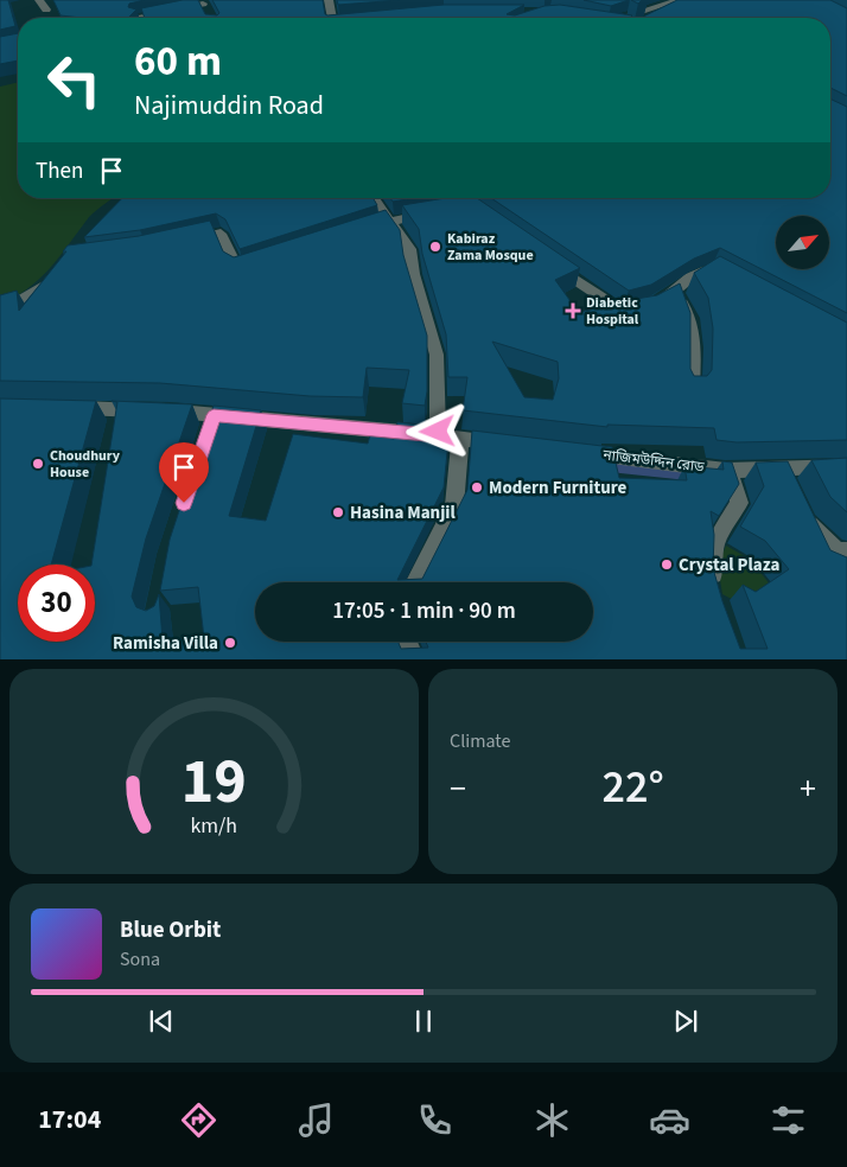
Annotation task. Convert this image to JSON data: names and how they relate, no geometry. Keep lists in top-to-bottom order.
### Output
{
  "streets": {
    "street": ["নাজিমউদ্দিন রোড"]
  },
  "places": {
    "other": [
      "Kabiraz Zama Mosque",
      "Choudhury House",
      "Modern Furniture",
      "Hasina Manjil",
      "Crystal Plaza",
      "Ramisha Villa"
    ],
    "health": ["Diabetic Hospital"]
  },
  "north": "top right",
  "page": {
    "turn": ["60 m", "Najimuddin Road"],
    "then": "Then",
    "limit": "30",
    "trip": "17:05 · 1 min · 90 m",
    "tile": "Climate",
    "heat": ["−", "22°", "+"],
    "song": ["Blue Orbit", "Sona"],
    "tabs": "17:04",
    "gauge": ["19", "km/h"]
  }
}
